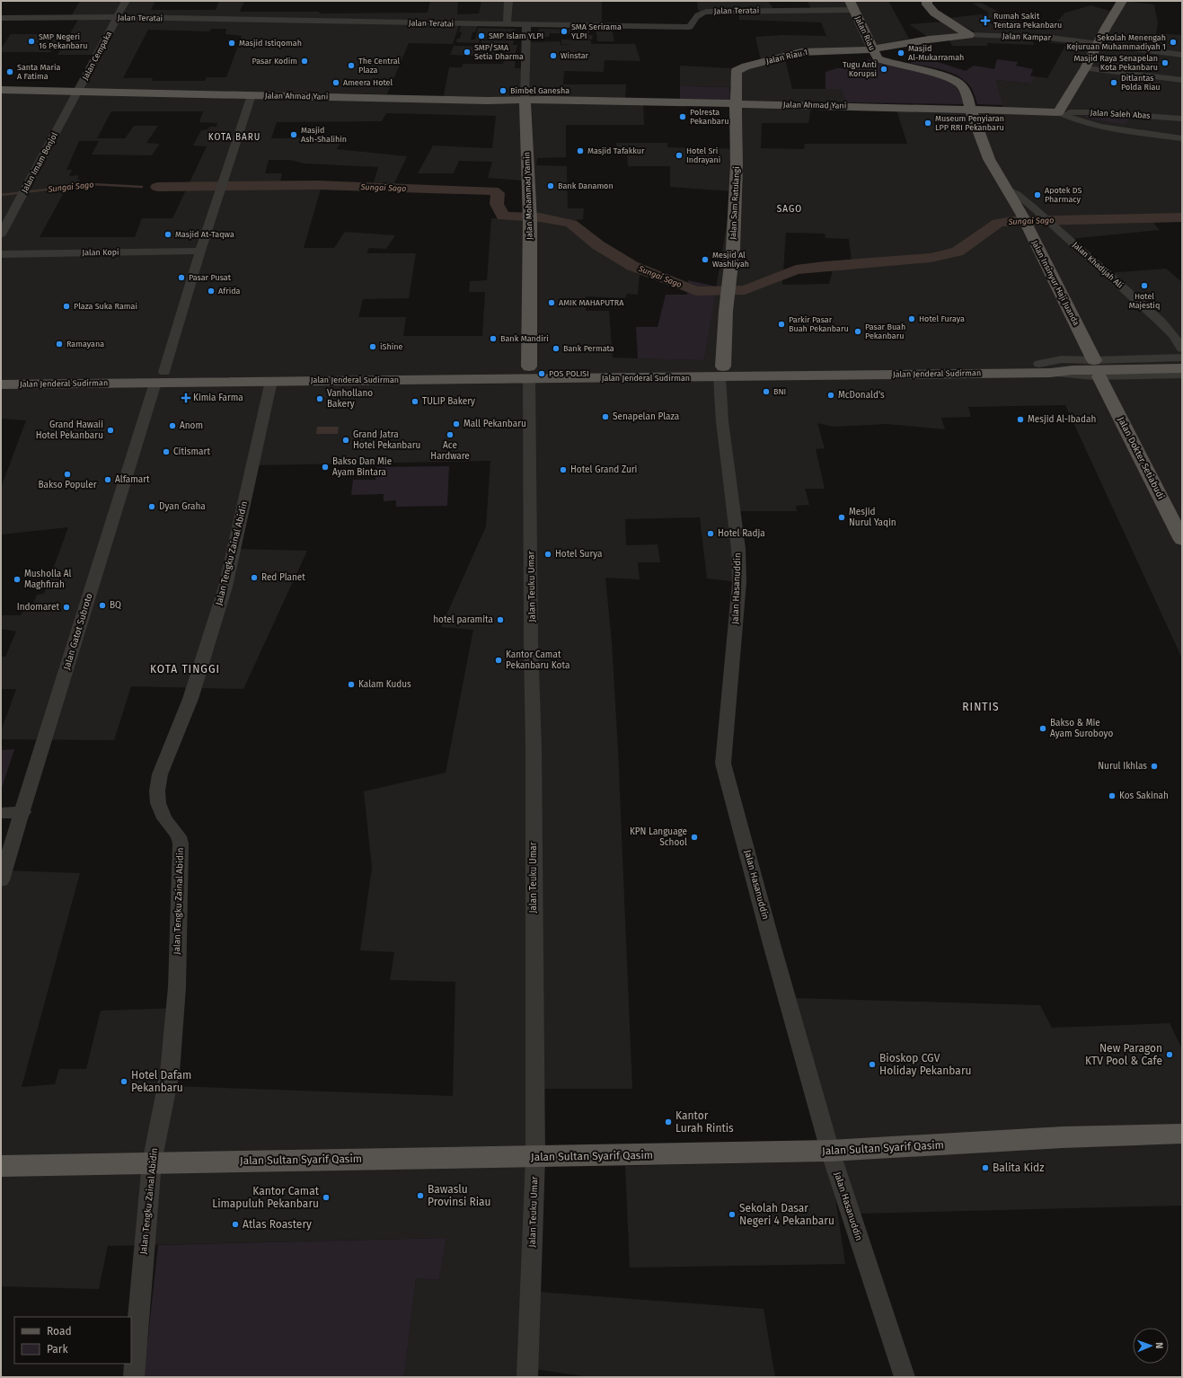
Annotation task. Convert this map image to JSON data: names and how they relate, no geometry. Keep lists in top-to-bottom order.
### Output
{
  "streets": {
    "main road": [
      "Jalan Riau",
      "Jalan Kampar",
      "Jalan Riau 1",
      "Jalan Ahmad Yani",
      "Jalan Mohammad Yamin",
      "Jalan Sam Ratulangi",
      "Jalan Insinyur Haji Juanda",
      "Jalan Jenderal Sudirman",
      "Jalan Dokter Setiabudi",
      "Jalan Sultan Syarif Qasim"
    ],
    "street": [
      "Jalan Teratai",
      "Jalan Cempaka",
      "Jalan Saleh Abas",
      "Jalan Imam Bonjol",
      "Jalan Kopi",
      "Jalan Khadijah Ali",
      "Jalan Tengku Zainal Abidin",
      "Jalan Teuku Umar",
      "Jalan Hasanuddin",
      "Jalan Gatot Subroto"
    ]
  },
  "crossings": [
    ["Jalan Teratai", "Jalan Riau"],
    ["Jalan Teratai", "Jalan Cempaka"],
    ["Jalan Teratai", "Jalan Mohammad Yamin"],
    ["Jalan Riau", "Jalan Kampar"],
    ["Jalan Riau", "Jalan Riau 1"],
    ["Jalan Riau", "Jalan Ahmad Yani"],
    ["Jalan Riau", "Jalan Insinyur Haji Juanda"],
    ["Jalan Kampar", "Jalan Riau 1"],
    ["Jalan Cempaka", "Jalan Ahmad Yani"],
    ["Jalan Cempaka", "Jalan Imam Bonjol"],
    ["Jalan Riau 1", "Jalan Ahmad Yani"],
    ["Jalan Riau 1", "Jalan Sam Ratulangi"],
    ["Jalan Ahmad Yani", "Jalan Saleh Abas"],
    ["Jalan Ahmad Yani", "Jalan Imam Bonjol"],
    ["Jalan Ahmad Yani", "Jalan Mohammad Yamin"],
    ["Jalan Ahmad Yani", "Jalan Sam Ratulangi"],
    ["Jalan Ahmad Yani", "Jalan Insinyur Haji Juanda"],
    ["Jalan Ahmad Yani", "Jalan Gatot Subroto"],
    ["Jalan Mohammad Yamin", "Jalan Jenderal Sudirman"],
    ["Jalan Mohammad Yamin", "Jalan Teuku Umar"],
    ["Jalan Sam Ratulangi", "Jalan Jenderal Sudirman"],
    ["Jalan Sam Ratulangi", "Jalan Hasanuddin"],
    ["Jalan Kopi", "Jalan Gatot Subroto"],
    ["Jalan Khadijah Ali", "Jalan Insinyur Haji Juanda"],
    ["Jalan Jenderal Sudirman", "Jalan Tengku Zainal Abidin"],
    ["Jalan Jenderal Sudirman", "Jalan Teuku Umar"],
    ["Jalan Jenderal Sudirman", "Jalan Hasanuddin"],
    ["Jalan Jenderal Sudirman", "Jalan Gatot Subroto"],
    ["Jalan Tengku Zainal Abidin", "Jalan Sultan Syarif Qasim"],
    ["Jalan Teuku Umar", "Jalan Sultan Syarif Qasim"],
    ["Jalan Hasanuddin", "Jalan Sultan Syarif Qasim"]
  ],
  "districts": [
    "KOTA BARU",
    "SAGO",
    "KOTA TINGGI",
    "RINTIS"
  ],
  "water": ["Sungai Sago"],
  "places": {
    "health": ["Rumah Sakit Tentara Pekanbaru", "Kimia Farma"],
    "other": [
      "SMA Serirama YLPI",
      "SMP Islam YLPI",
      "SMP Negeri 16 Pekanbaru",
      "Sekolah Menengah Kejuruan Muhammadiyah 1",
      "Masjid Istiqomah",
      "SMP/SMA Setia Dharma",
      "Masjid Al-Mukarramah",
      "Winstar",
      "Pasar Kodim",
      "Masjid Raya Senapelan Kota Pekanbaru",
      "The Central Plaza",
      "Tugu Anti Korupsi",
      "Santa Maria A Fatima",
      "Ameera Hotel",
      "Ditlantas Polda Riau",
      "Bimbel Ganesha",
      "Polresta Pekanbaru",
      "Museum Penyiaran LPP RRI Pekanbaru",
      "Masjid Ash-Shalihin",
      "Masjid Tafakkur",
      "Hotel Sri Indrayani",
      "Bank Danamon",
      "Apotek DS Pharmacy",
      "Masjid At-Taqwa",
      "Mesjid Al Washliyah",
      "Pasar Pusat",
      "Hotel Majestiq",
      "Afrida",
      "AMIK MAHAPUTRA",
      "Plaza Suka Ramai",
      "Hotel Furaya",
      "Parkir Pasar Buah Pekanbaru",
      "Pasar Buah Pekanbaru",
      "Bank Mandiri",
      "Ramayana",
      "iShine",
      "Bank Permata",
      "POS POLISI",
      "BNI",
      "McDonald's",
      "Vanhollano Bakery",
      "TULIP Bakery",
      "Senapelan Plaza",
      "Mesjid Al-Ibadah",
      "Mall Pekanbaru",
      "Anom",
      "Grand Hawaii Hotel Pekanbaru",
      "Ace Hardware",
      "Grand Jatra Hotel Pekanbaru",
      "Citismart",
      "Bakso Dan Mie Ayam Bintara",
      "Hotel Grand Zuri",
      "Bakso Populer",
      "Alfamart",
      "Dyan Graha",
      "Mesjid Nurul Yaqin",
      "Hotel Radja",
      "Hotel Surya",
      "Red Planet",
      "Musholla Al Maghfirah",
      "BQ",
      "Indomaret",
      "hotel paramita",
      "Kantor Camat Pekanbaru Kota",
      "Kalam Kudus",
      "Bakso & Mie Ayam Suroboyo",
      "Nurul Ikhlas",
      "Kos Sakinah",
      "KPN Language School",
      "New Paragon KTV Pool & Cafe",
      "Bioskop CGV Holiday Pekanbaru",
      "Hotel Dafam Pekanbaru",
      "Kantor Lurah Rintis",
      "Balita Kidz",
      "Bawaslu Provinsi Riau",
      "Kantor Camat Limapuluh Pekanbaru",
      "Sekolah Dasar Negeri 4 Pekanbaru",
      "Atlas Roastery"
    ]
  },
  "legend": ["Road", "Park"],
  "north": "right"
}
